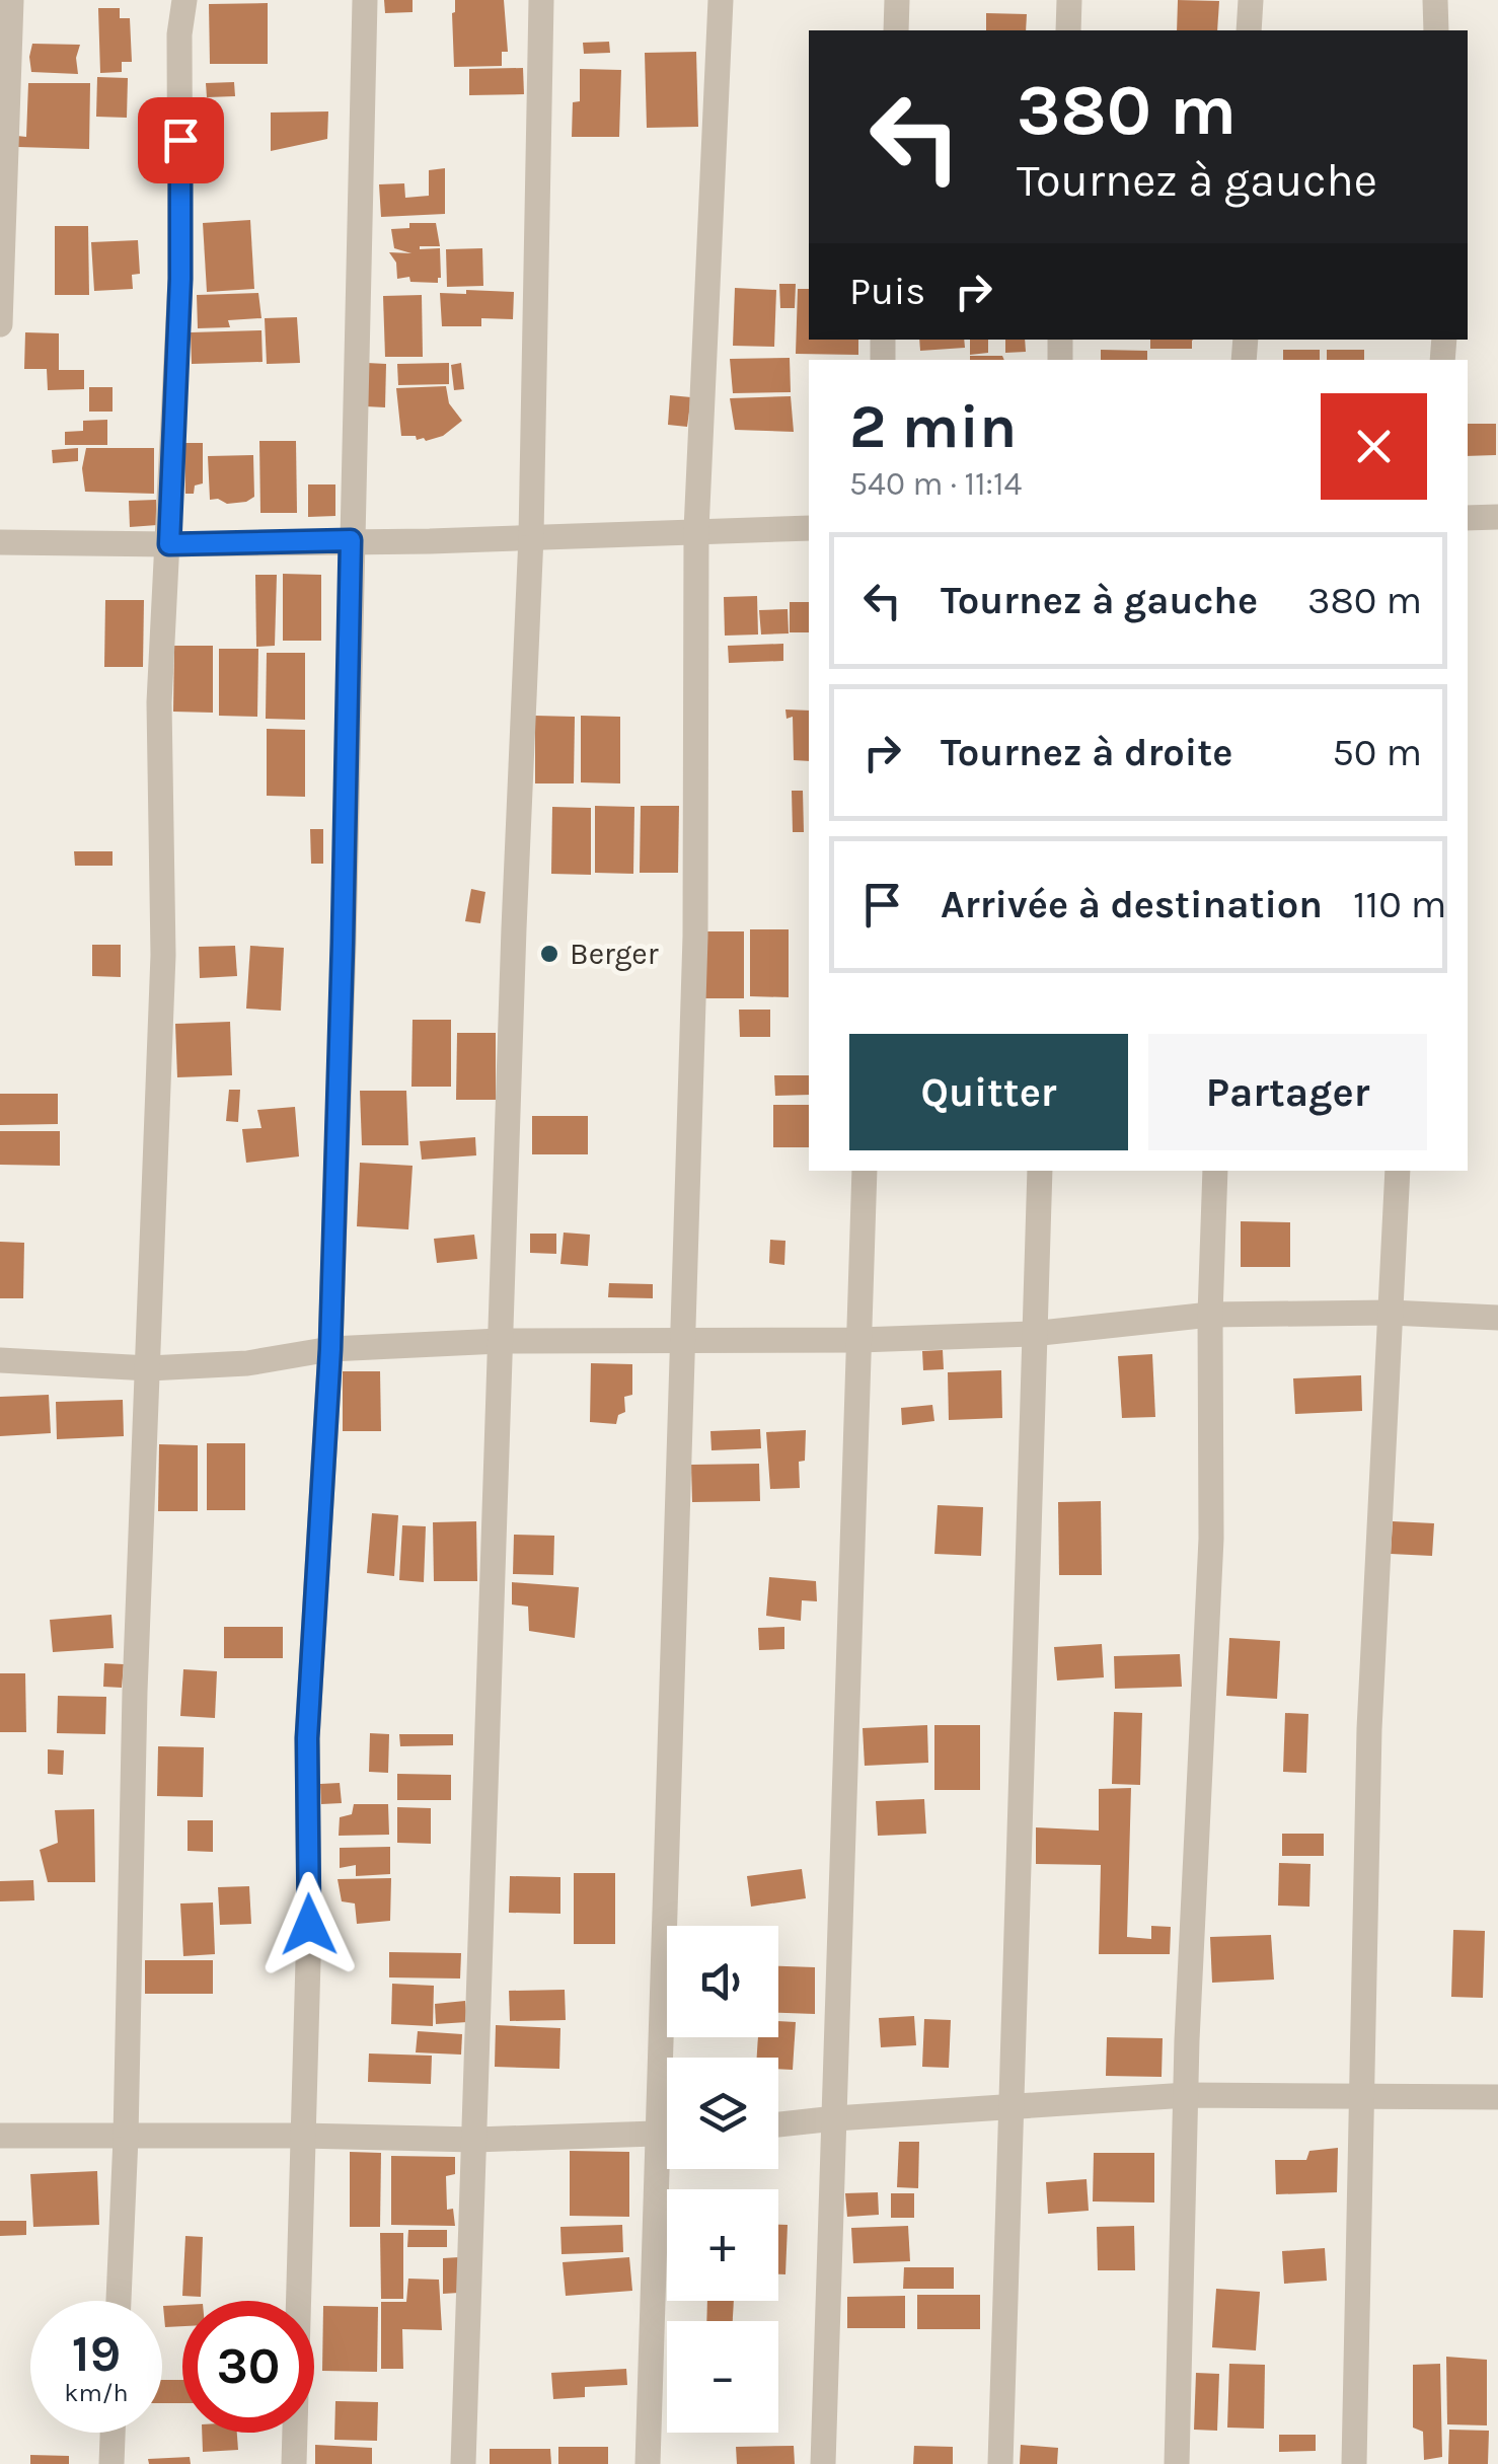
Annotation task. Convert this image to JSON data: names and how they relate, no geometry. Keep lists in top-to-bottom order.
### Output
{
  "places": ["Berger"],
  "page": {
    "turn": ["380 m", "Tournez à gauche"],
    "then": "Puis",
    "heading": ["2 min", "540 m · 11:14"],
    "list": [
      {
        "name": "Tournez à gauche",
        "value": "380 m"
      },
      {
        "name": "Tournez à droite",
        "value": "50 m"
      },
      {
        "name": "Arrivée à destination",
        "value": "110 m"
      }
    ],
    "buttons": ["Quitter", "Partager"],
    "map_buttons": ["+", "−"],
    "speed": "19 km/h",
    "limit": "30"
  }
}
